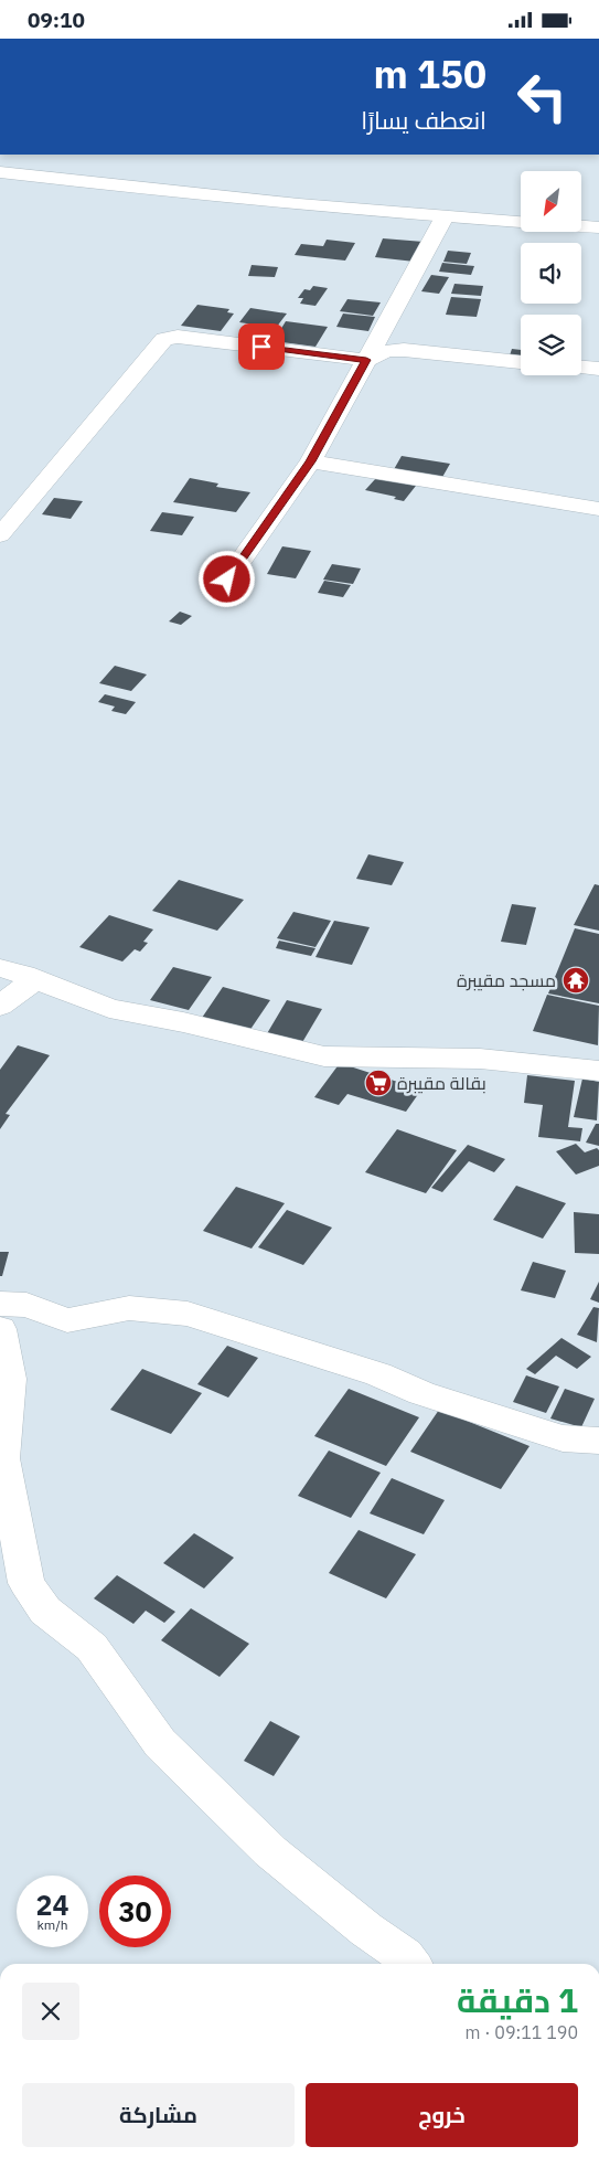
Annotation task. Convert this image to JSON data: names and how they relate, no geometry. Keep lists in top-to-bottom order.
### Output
{
  "places": {
    "temple": ["مسجد مقيبرة"],
    "supermarket": ["بقالة مقيبرة"]
  },
  "north": "bottom left",
  "page": {
    "status": "09:10",
    "turn": ["150 m", "انعطف يسارًا"],
    "speed": "24 km/h",
    "limit": "30",
    "heading": ["1 دقيقة", "190 m · 09:11"],
    "buttons": ["خروج", "مشاركة"]
  }
}
